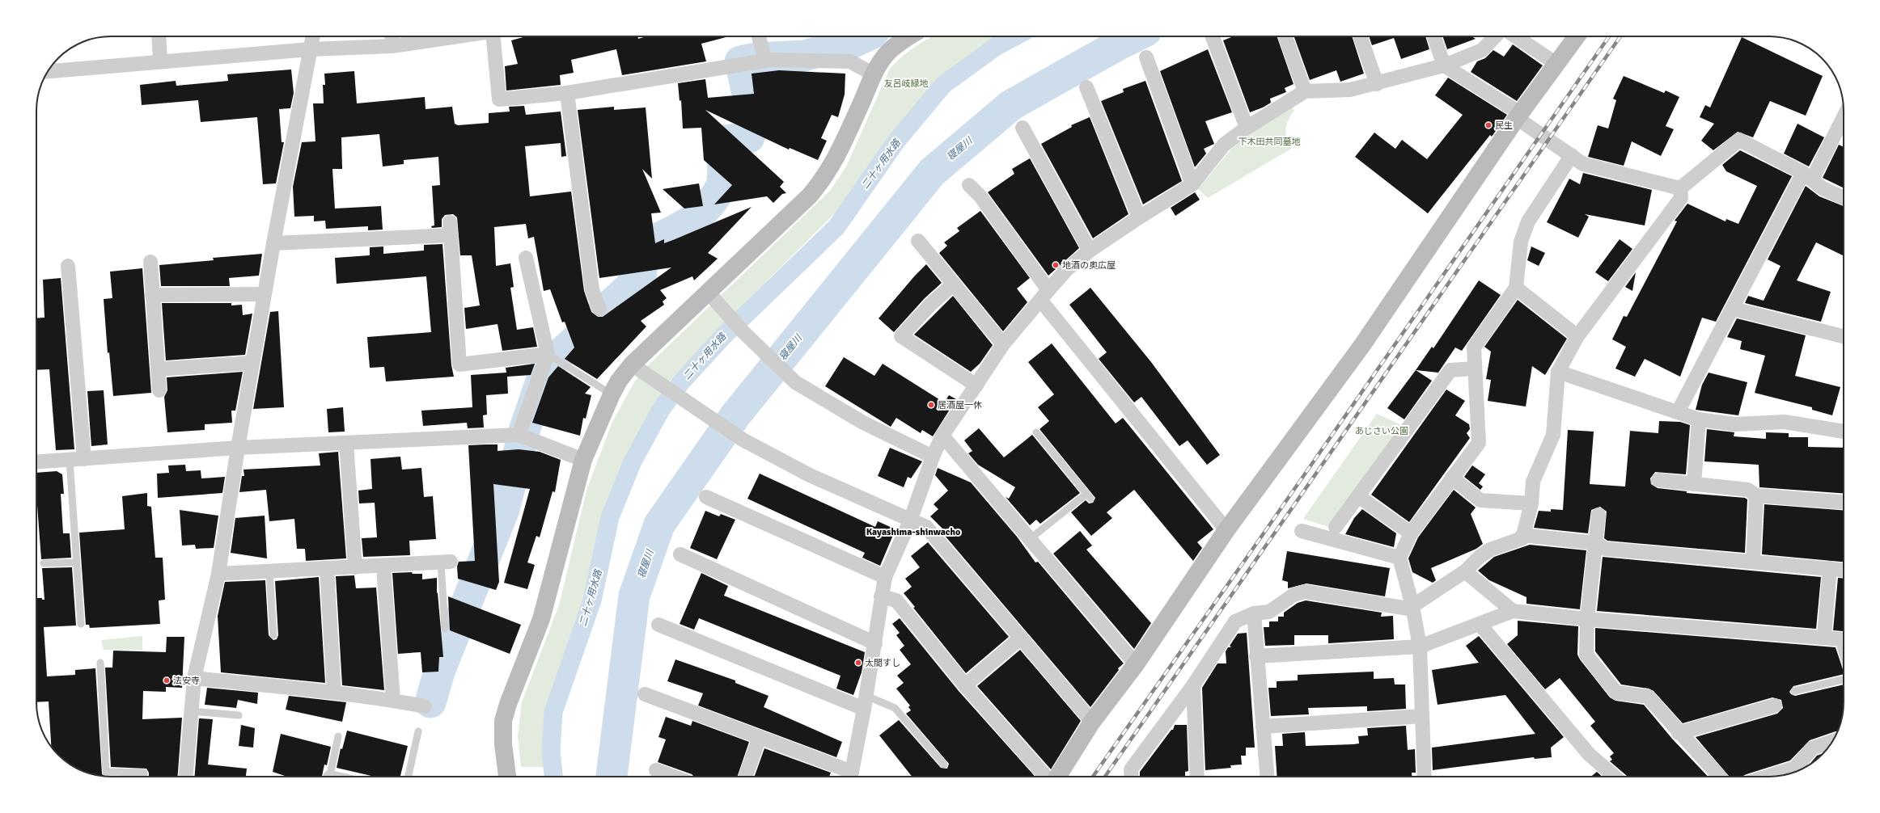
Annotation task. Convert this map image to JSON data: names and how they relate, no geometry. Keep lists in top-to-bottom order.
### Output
{
  "districts": ["Kayashima-shinwacho"],
  "water": ["寝屋川", "二十ヶ用水路"],
  "parks": ["友呂岐緑地", "下木田共同墓地", "あじさい公園"],
  "places": [
    "民生",
    "地酒の奥広屋",
    "居酒屋一休",
    "太閤すし",
    "法安寺"
  ]
}
